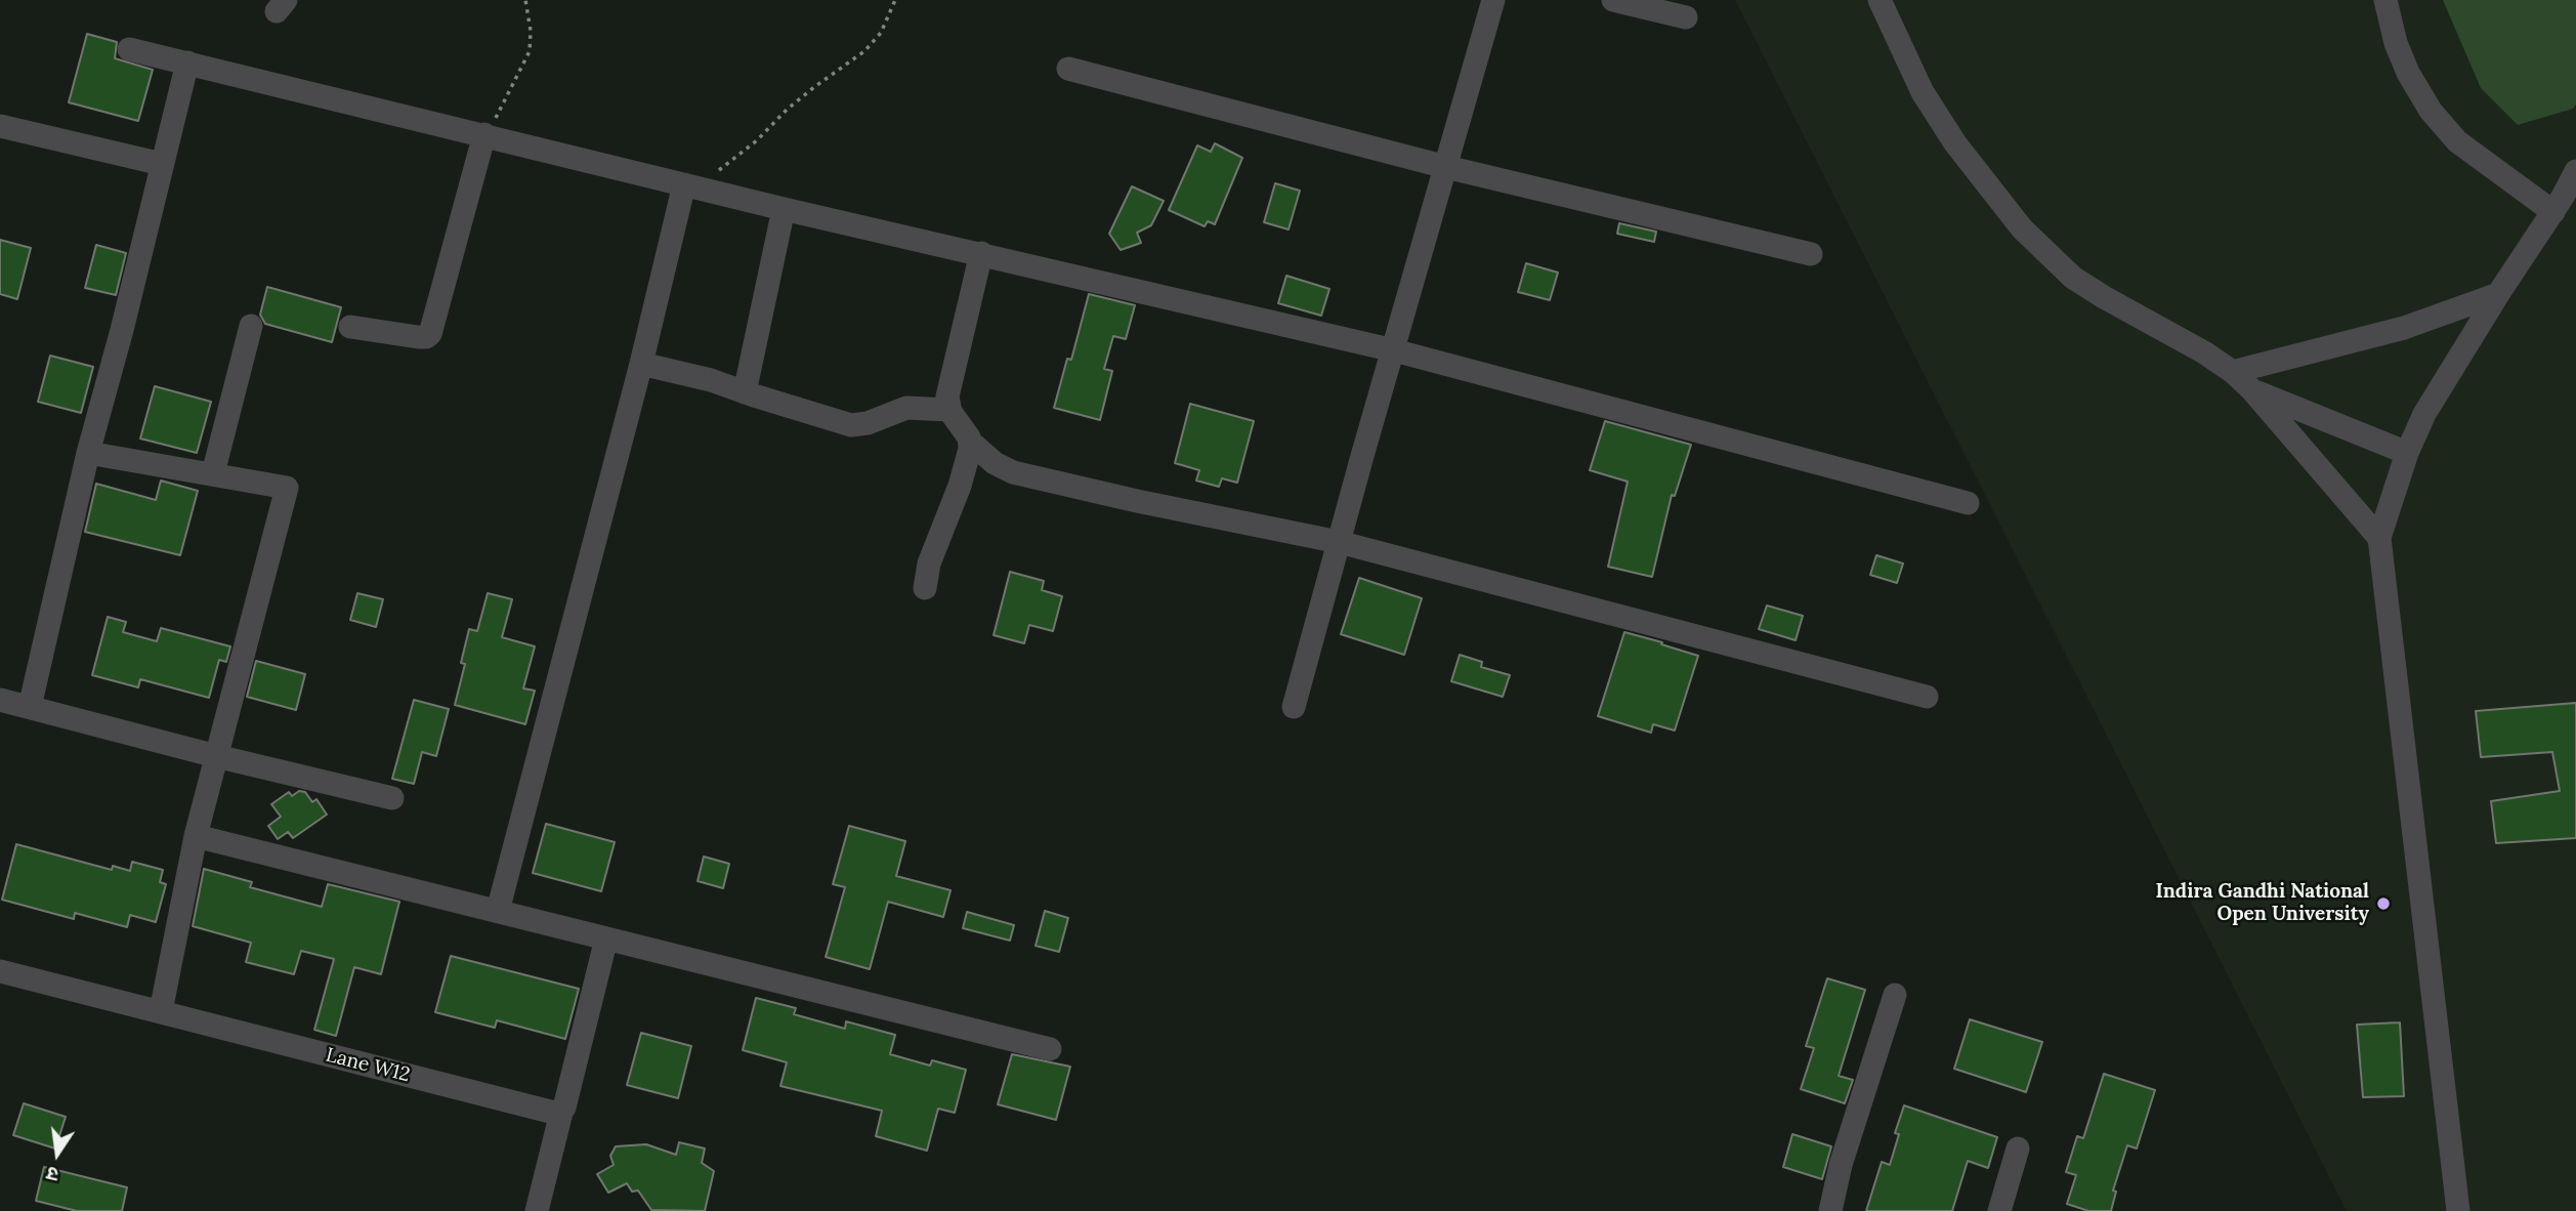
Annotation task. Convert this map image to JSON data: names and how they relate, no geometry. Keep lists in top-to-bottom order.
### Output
{
  "streets": {
    "street": ["Lane W12"]
  },
  "places": ["Indira Gandhi National Open University"],
  "north": "bottom"
}
